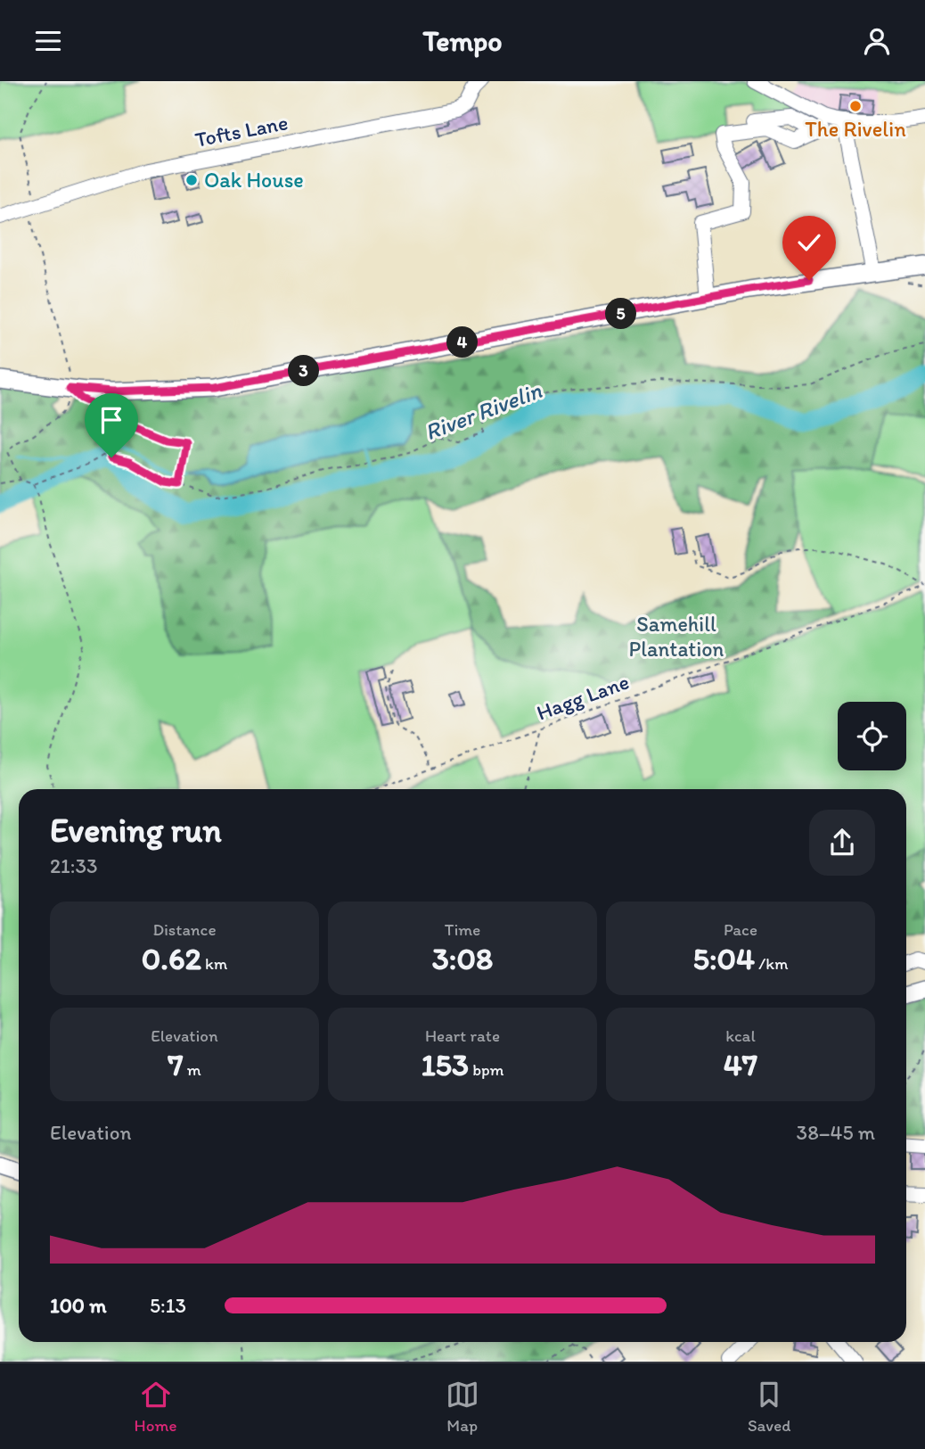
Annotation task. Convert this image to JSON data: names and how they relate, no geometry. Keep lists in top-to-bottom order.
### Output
{
  "streets": {
    "street": ["Tofts Lane"],
    "path": ["Hagg Lane"]
  },
  "water": ["River Rivelin"],
  "parks": ["Samehill Plantation"],
  "places": ["The Rivelin", "Oak House"],
  "page": {
    "header": "Tempo",
    "pins": ["5", "4", "3"],
    "heading": ["Evening run", "21:33"],
    "stats": [
      ["Distance", "0.62 km"],
      ["Time", "3:08"],
      ["Pace", "5:04 /km"],
      ["Elevation", "7 m"],
      ["Heart rate", "153 bpm"],
      ["kcal", "47"]
    ],
    "chart": ["Elevation", "38–45 m"],
    "list": [
      {
        "name": "100 m",
        "note": "5:13"
      }
    ],
    "tabs": ["Home", "Map", "Saved"]
  }
}
